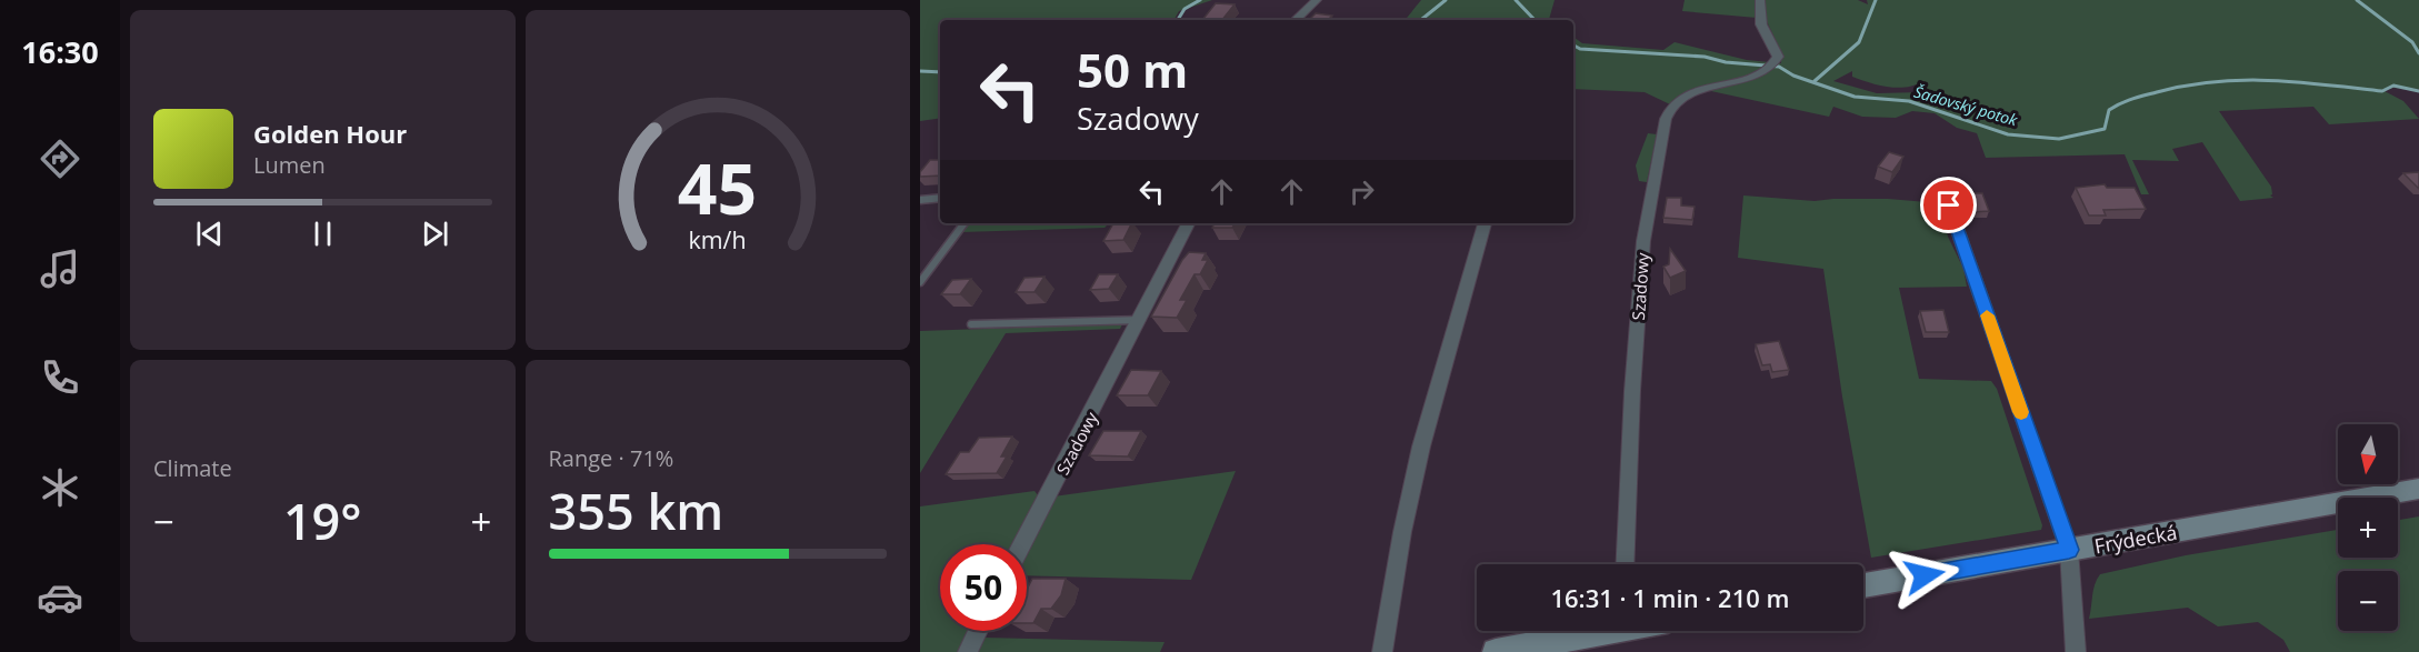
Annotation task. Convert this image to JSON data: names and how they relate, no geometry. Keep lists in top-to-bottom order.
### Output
{
  "streets": {
    "main road": ["Frýdecká"],
    "street": ["Szadowy"]
  },
  "water": ["Šadovský potok"],
  "north": "bottom",
  "page": {
    "tabs": "16:30",
    "turn": ["50 m", "Szadowy"],
    "song": ["Golden Hour", "Lumen"],
    "tile": [
      "Climate",
      ["Range · 71%", "355 km"]
    ],
    "map_buttons": ["+", "−"],
    "heat": ["−", "19°", "+"],
    "limit": "50",
    "trip": "16:31 · 1 min · 210 m",
    "gauge": ["45", "km/h"]
  }
}
